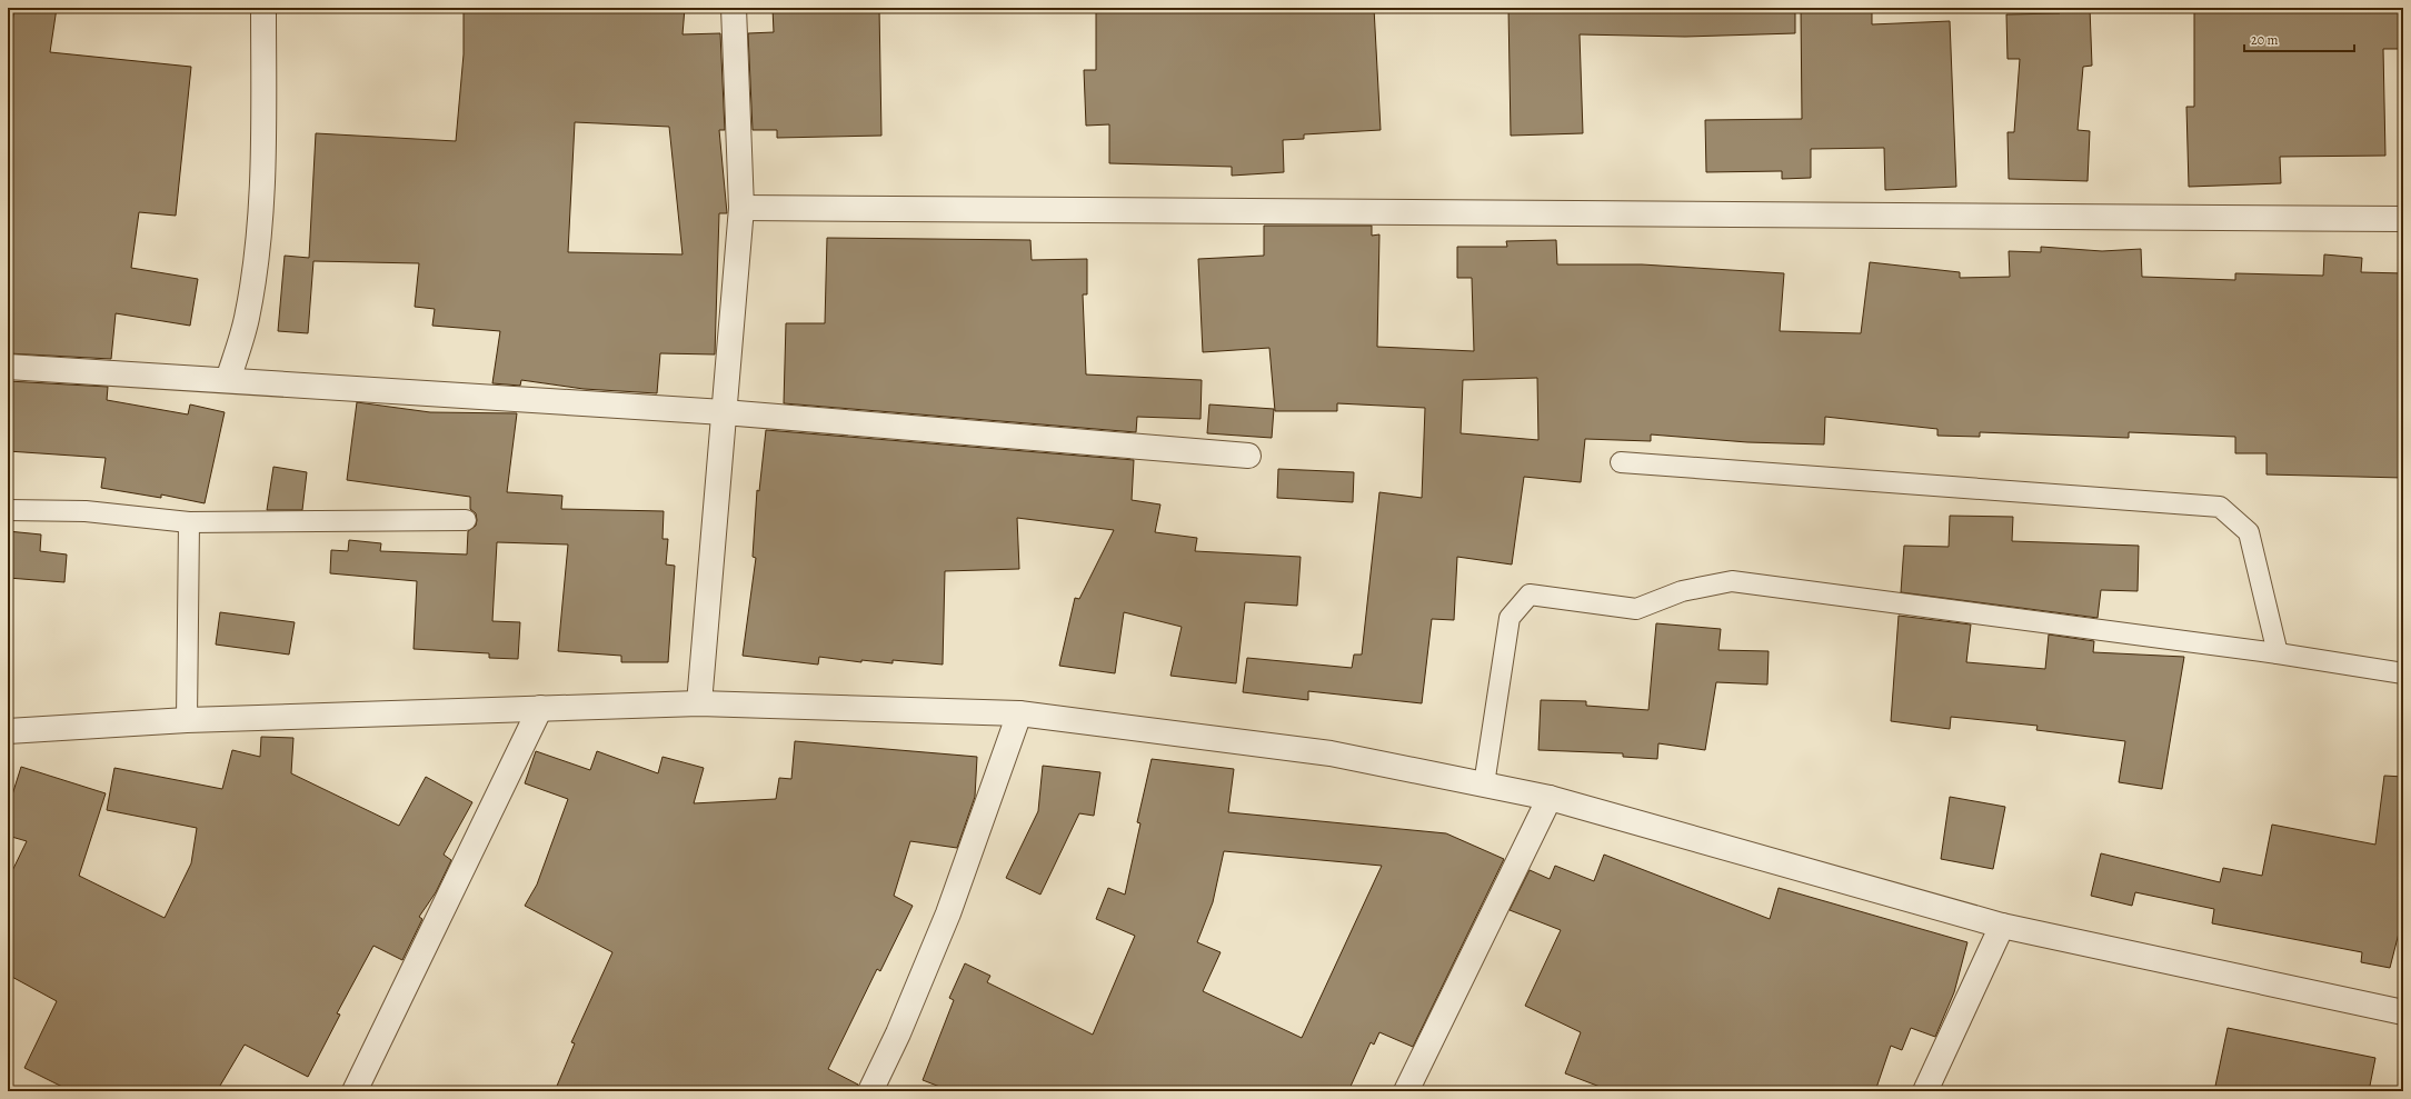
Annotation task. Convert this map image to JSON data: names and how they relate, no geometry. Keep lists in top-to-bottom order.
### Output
{
  "scale_bar": "20 m"
}
